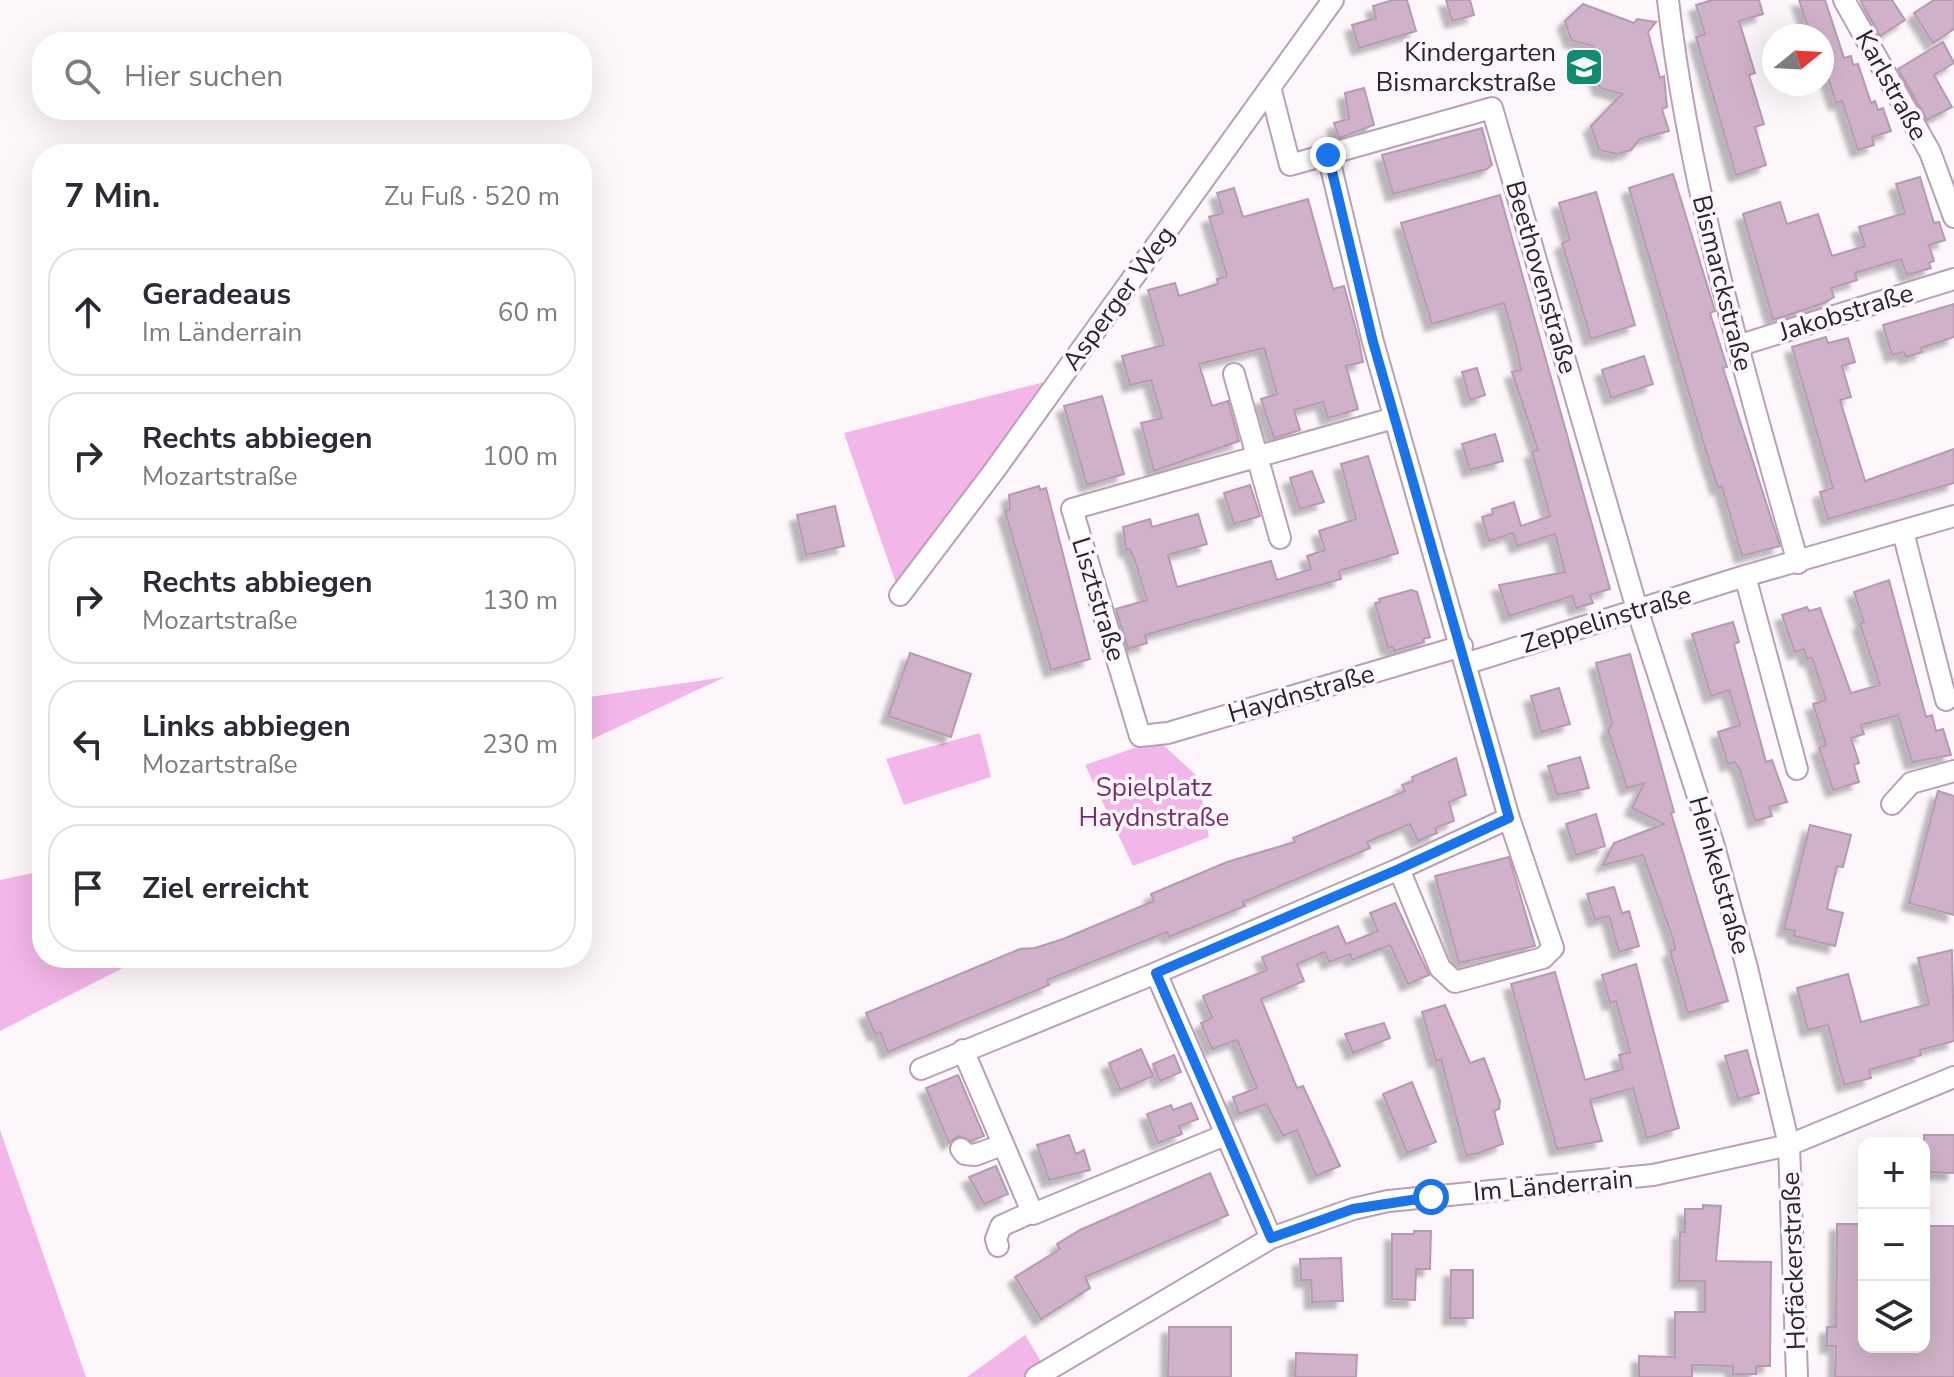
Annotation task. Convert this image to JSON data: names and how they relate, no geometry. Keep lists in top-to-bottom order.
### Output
{
  "streets": {
    "street": [
      "Karlstraße",
      "Beethovenstraße",
      "Bismarckstraße",
      "Asperger Weg",
      "Jakobstraße",
      "Lisztstraße",
      "Zeppelinstraße",
      "Haydnstraße",
      "Heinkelstraße",
      "Im Länderrain",
      "Hofäckerstraße"
    ]
  },
  "crossings": [
    ["Beethovenstraße", "Zeppelinstraße"],
    ["Beethovenstraße", "Heinkelstraße"],
    ["Bismarckstraße", "Jakobstraße"],
    ["Bismarckstraße", "Zeppelinstraße"],
    ["Lisztstraße", "Haydnstraße"],
    ["Zeppelinstraße", "Haydnstraße"],
    ["Zeppelinstraße", "Heinkelstraße"],
    ["Heinkelstraße", "Im Länderrain"],
    ["Heinkelstraße", "Hofäckerstraße"],
    ["Im Länderrain", "Hofäckerstraße"]
  ],
  "parks": ["Spielplatz Haydnstraße"],
  "places": {
    "school or university": ["Kindergarten Bismarckstraße"]
  },
  "north": "right",
  "page": {
    "search": "Hier suchen",
    "heading": ["7 Min.", "Zu Fuß · 520 m"],
    "list": [
      ["Geradeaus", "Im Länderrain", "60 m"],
      ["Rechts abbiegen", "Mozartstraße", "100 m"],
      ["Rechts abbiegen", "Mozartstraße", "130 m"],
      ["Links abbiegen", "Mozartstraße", "230 m"],
      "Ziel erreicht"
    ],
    "map_buttons": ["+", "−"]
  }
}
